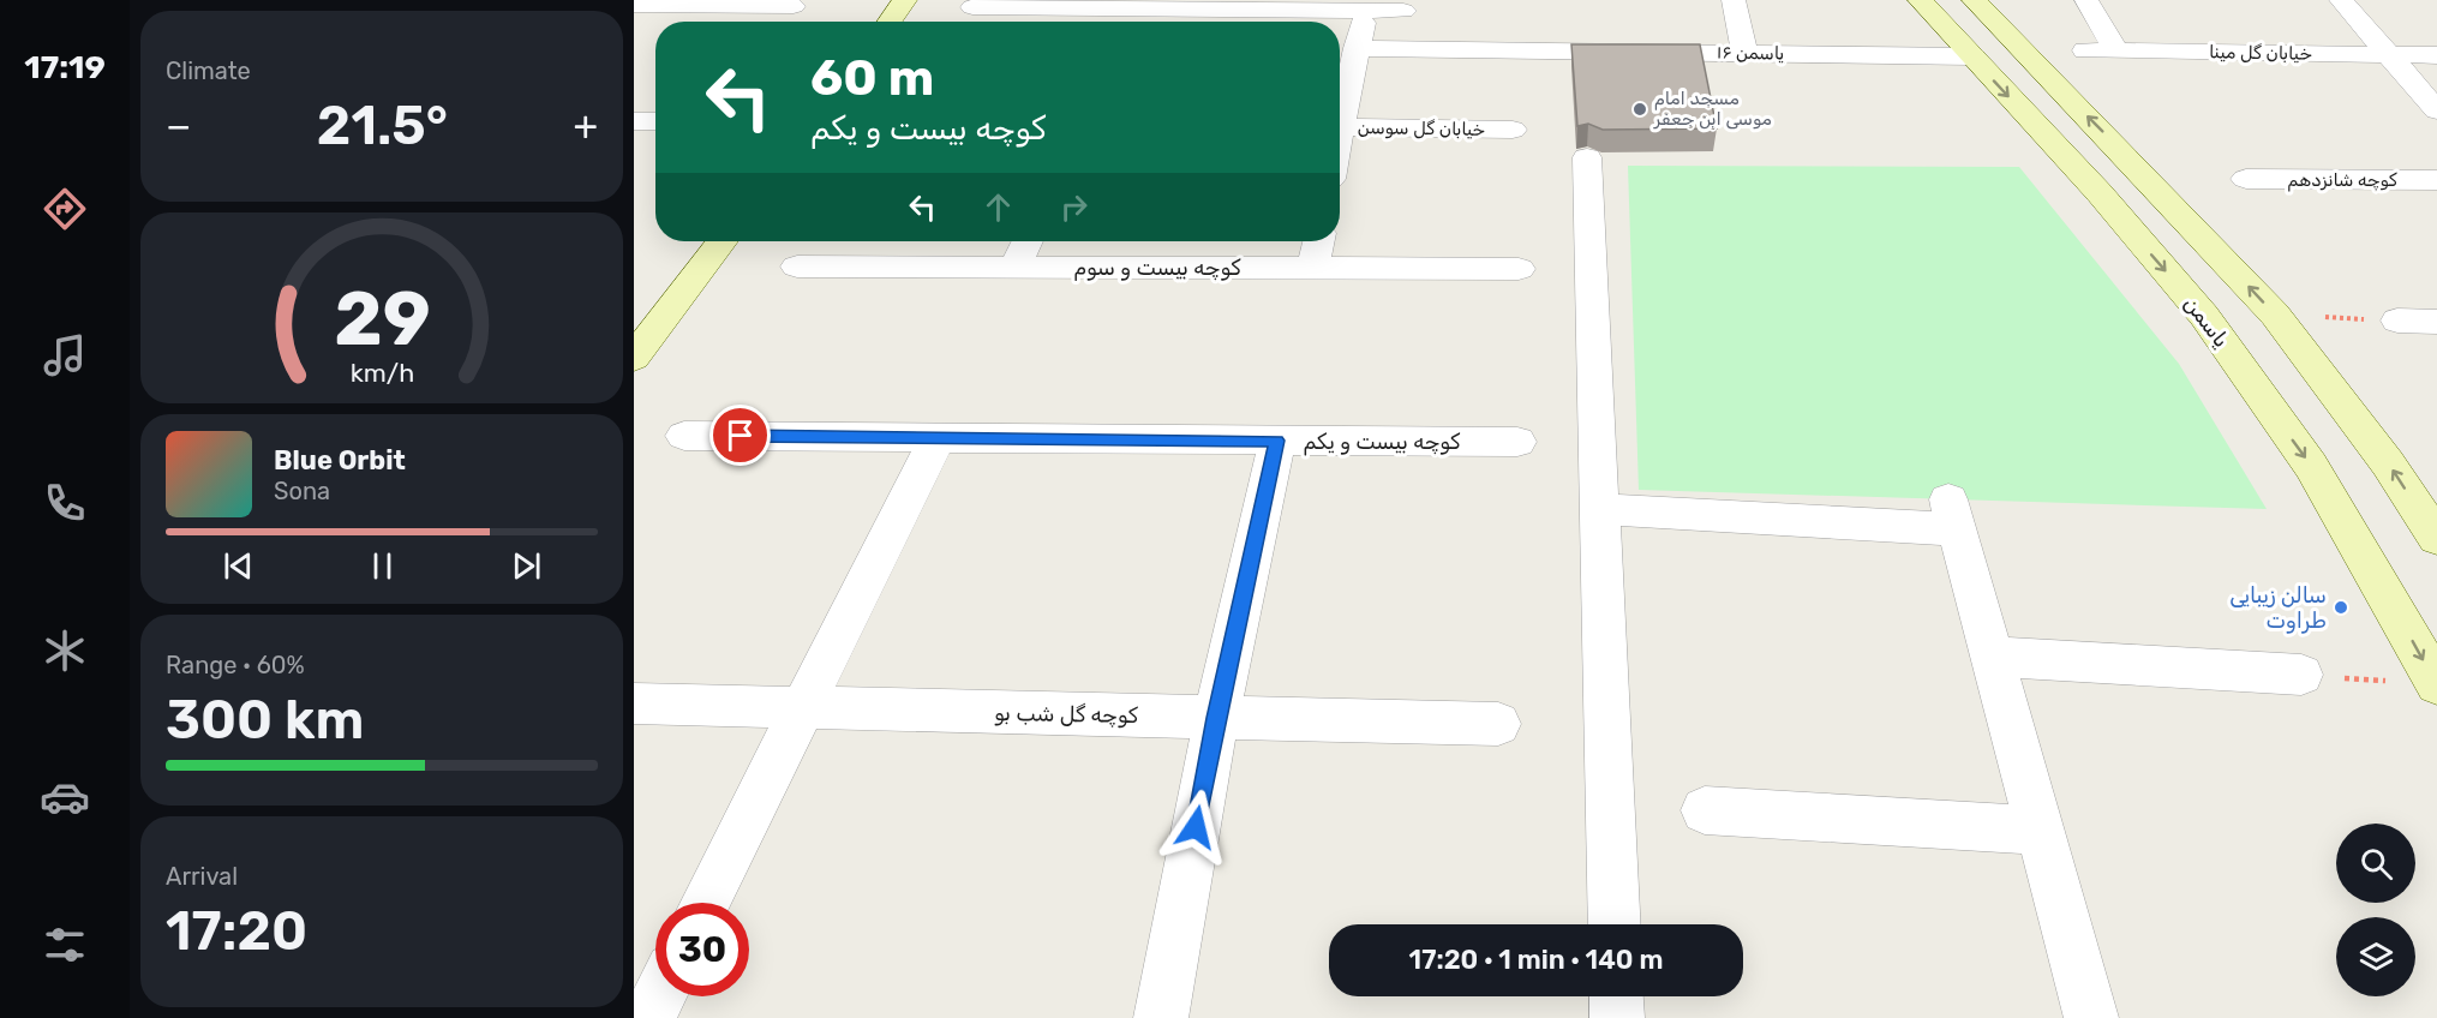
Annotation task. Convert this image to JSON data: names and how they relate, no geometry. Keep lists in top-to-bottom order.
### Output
{
  "streets": {
    "street": [
      "یاسمن ۱۶",
      "خیابان گل مینا",
      "خیابان گل سوسن",
      "کوچه شانزدهم",
      "کوچه بیست و سوم",
      "یاسمن",
      "کوچه بیست و یکم",
      "کوچه گل شب بو"
    ]
  },
  "crossings": [
    ["یاسمن ۱۶", "یاسمن"]
  ],
  "places": ["مسجد امام موسی ابن جعفر", "سالن زیبایی طراوت"],
  "page": {
    "tabs": "17:19",
    "tile": [
      "Climate",
      ["Range · 60%", "300 km"],
      ["Arrival", "17:20"]
    ],
    "turn": ["60 m", "کوچه بیست و یکم"],
    "heat": ["−", "21.5°", "+"],
    "song": ["Blue Orbit", "Sona"],
    "limit": "30",
    "trip": "17:20 · 1 min · 140 m",
    "gauge": ["29", "km/h"]
  }
}
